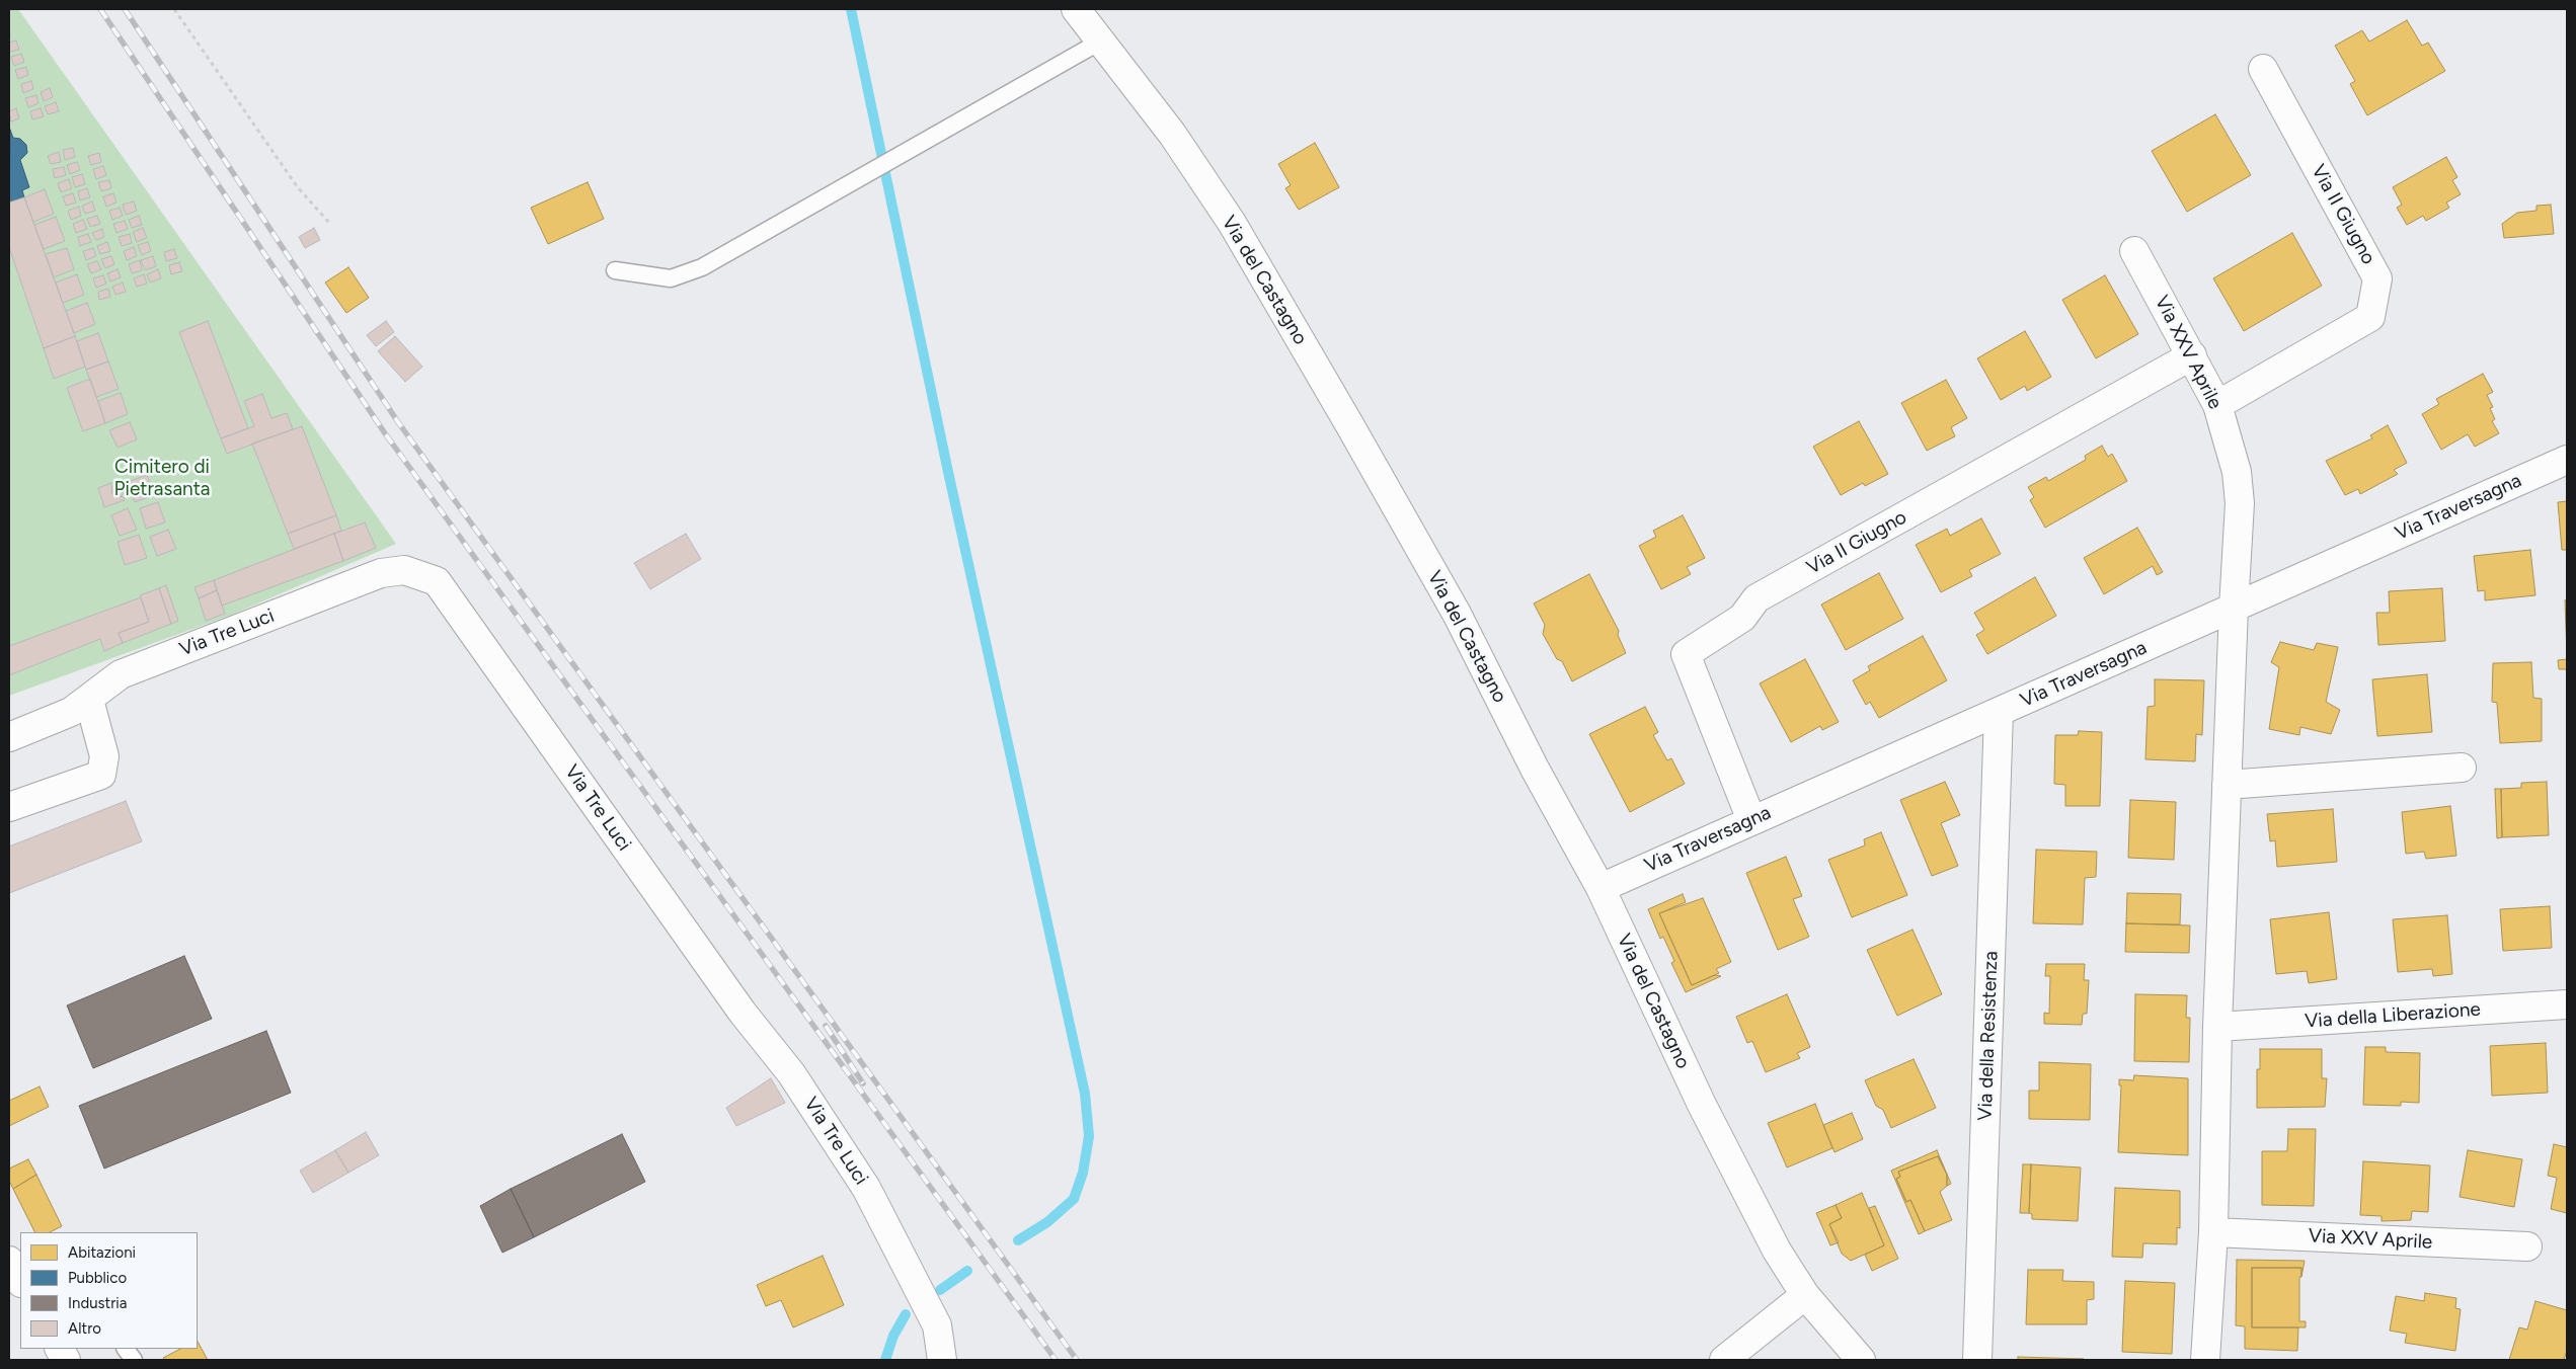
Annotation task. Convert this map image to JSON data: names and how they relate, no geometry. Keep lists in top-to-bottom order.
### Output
{
  "streets": {
    "street": [
      "Via II Giugno",
      "Via del Castagno",
      "Via XXV Aprile",
      "Via Traversagna",
      "Via Tre Luci",
      "Via della Liberazione",
      "Via della Resistenza"
    ]
  },
  "crossings": [
    ["Via II Giugno", "Via XXV Aprile"],
    ["Via II Giugno", "Via Traversagna"],
    ["Via del Castagno", "Via Traversagna"],
    ["Via XXV Aprile", "Via Traversagna"],
    ["Via XXV Aprile", "Via della Liberazione"],
    ["Via Traversagna", "Via della Resistenza"]
  ],
  "parks": ["Cimitero di Pietrasanta"],
  "legend": [
    "Abitazioni",
    "Pubblico",
    "Industria",
    "Altro"
  ]
}
